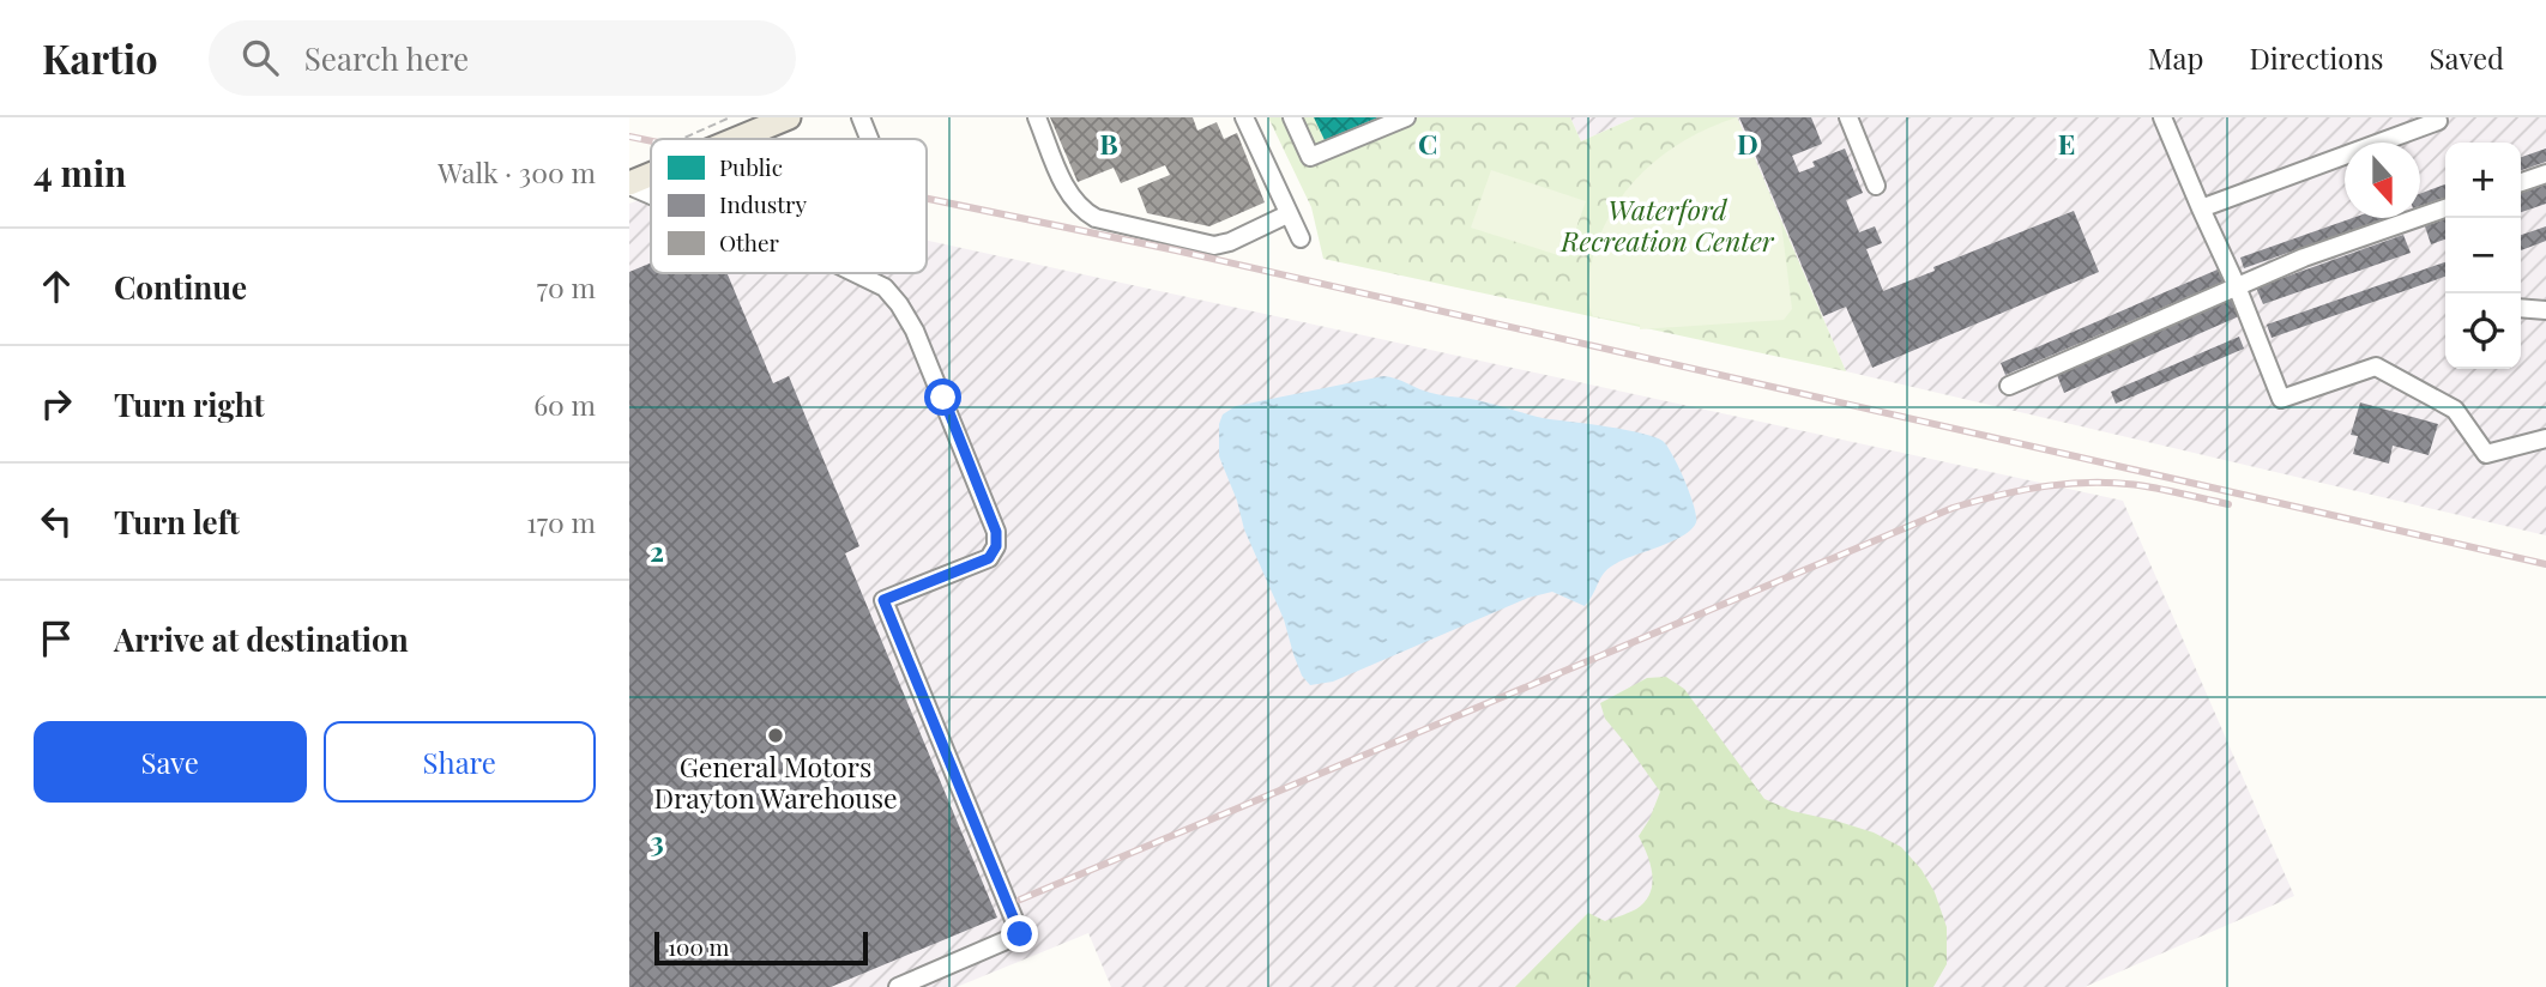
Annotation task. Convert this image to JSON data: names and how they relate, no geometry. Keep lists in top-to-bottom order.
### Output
{
  "parks": ["Waterford Recreation Center"],
  "places": ["General Motors Drayton Warehouse"],
  "legend": ["Public", "Industry", "Other"],
  "scale_bar": "100 m",
  "north": "bottom",
  "page": {
    "header": "Kartio",
    "search": "Search here",
    "nav": ["Map", "Directions", "Saved"],
    "heading": ["4 min", "Walk · 300 m"],
    "map_buttons": ["+", "−"],
    "list": [
      ["Continue", "70 m"],
      ["Turn right", "60 m"],
      ["Turn left", "170 m"],
      "Arrive at destination"
    ],
    "buttons": ["Save", "Share"],
    "scale": "100 m"
  },
  "grid": {
    "columns": [
      "B",
      "C",
      "D",
      "E"
    ],
    "rows": ["2", "3"]
  }
}
